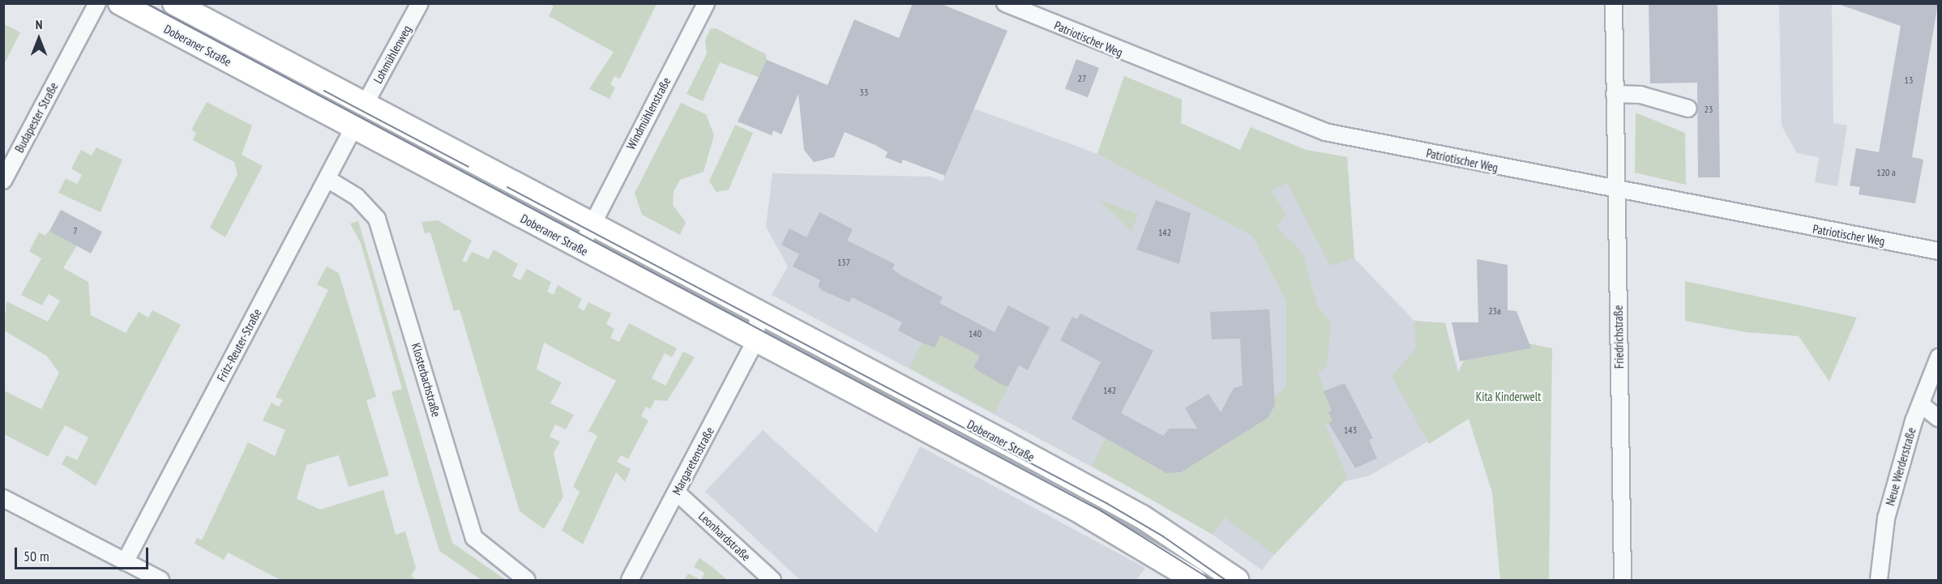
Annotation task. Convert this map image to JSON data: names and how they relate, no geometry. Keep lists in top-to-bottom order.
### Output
{
  "streets": {
    "street": [
      "Patriotischer Weg",
      "Doberaner Straße",
      "Lohmühlenweg",
      "Windmühlenstraße",
      "Budapester Straße",
      "Friedrichstraße",
      "Fritz-Reuter-Straße",
      "Klosterbachstraße",
      "Margaretenstraße",
      "Neue Werderstraße",
      "Leonhardstraße"
    ]
  },
  "crossings": [
    ["Patriotischer Weg", "Friedrichstraße"],
    ["Doberaner Straße", "Lohmühlenweg"],
    ["Doberaner Straße", "Windmühlenstraße"],
    ["Doberaner Straße", "Fritz-Reuter-Straße"],
    ["Doberaner Straße", "Margaretenstraße"],
    ["Fritz-Reuter-Straße", "Klosterbachstraße"],
    ["Margaretenstraße", "Leonhardstraße"]
  ],
  "parks": ["Kita Kinderwelt"],
  "house_numbers": [
    "27",
    "13",
    "33",
    "23",
    "120 a",
    "7",
    "142",
    "137",
    "23a",
    "140",
    "142",
    "143"
  ],
  "scale_bar": "50 m",
  "north": "top"
}
